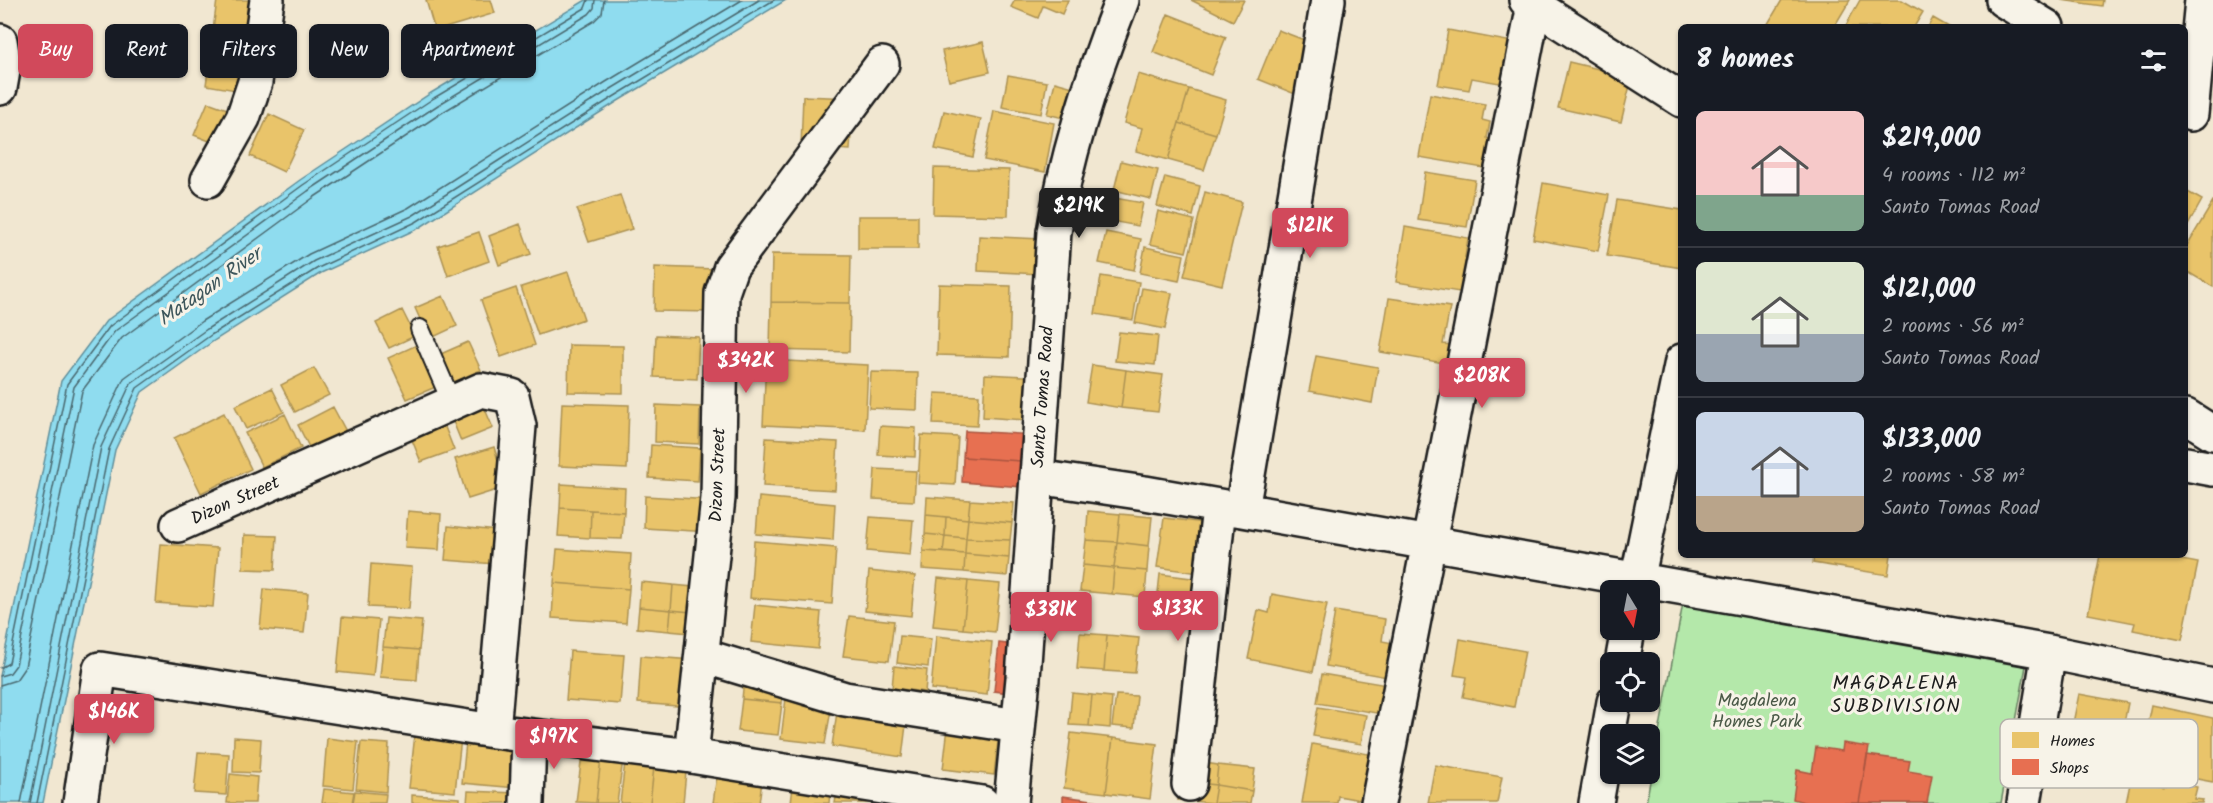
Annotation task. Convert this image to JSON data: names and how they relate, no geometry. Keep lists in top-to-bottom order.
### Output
{
  "streets": {
    "street": ["Santo Tomas Road", "Dizon Street"]
  },
  "districts": ["MAGDALENA SUBDIVISION"],
  "water": ["Matagan River"],
  "parks": ["Magdalena Homes Park"],
  "legend": ["Homes", "Shops"],
  "north": "bottom",
  "page": {
    "chip": [
      "Buy",
      "Rent",
      "Filters",
      "New",
      "Apartment"
    ],
    "heading": "8 homes",
    "list": [
      {
        "name": "$219,000",
        "note": "4 rooms · 112 m² · Santo Tomas Road"
      },
      {
        "name": "$121,000",
        "note": "2 rooms · 56 m² · Santo Tomas Road"
      },
      {
        "name": "$133,000",
        "note": "2 rooms · 58 m² · Santo Tomas Road"
      }
    ],
    "price": [
      "$219K",
      "$121K",
      "$342K",
      "$208K",
      "$133K",
      "$381K",
      "$146K",
      "$197K"
    ]
  }
}
